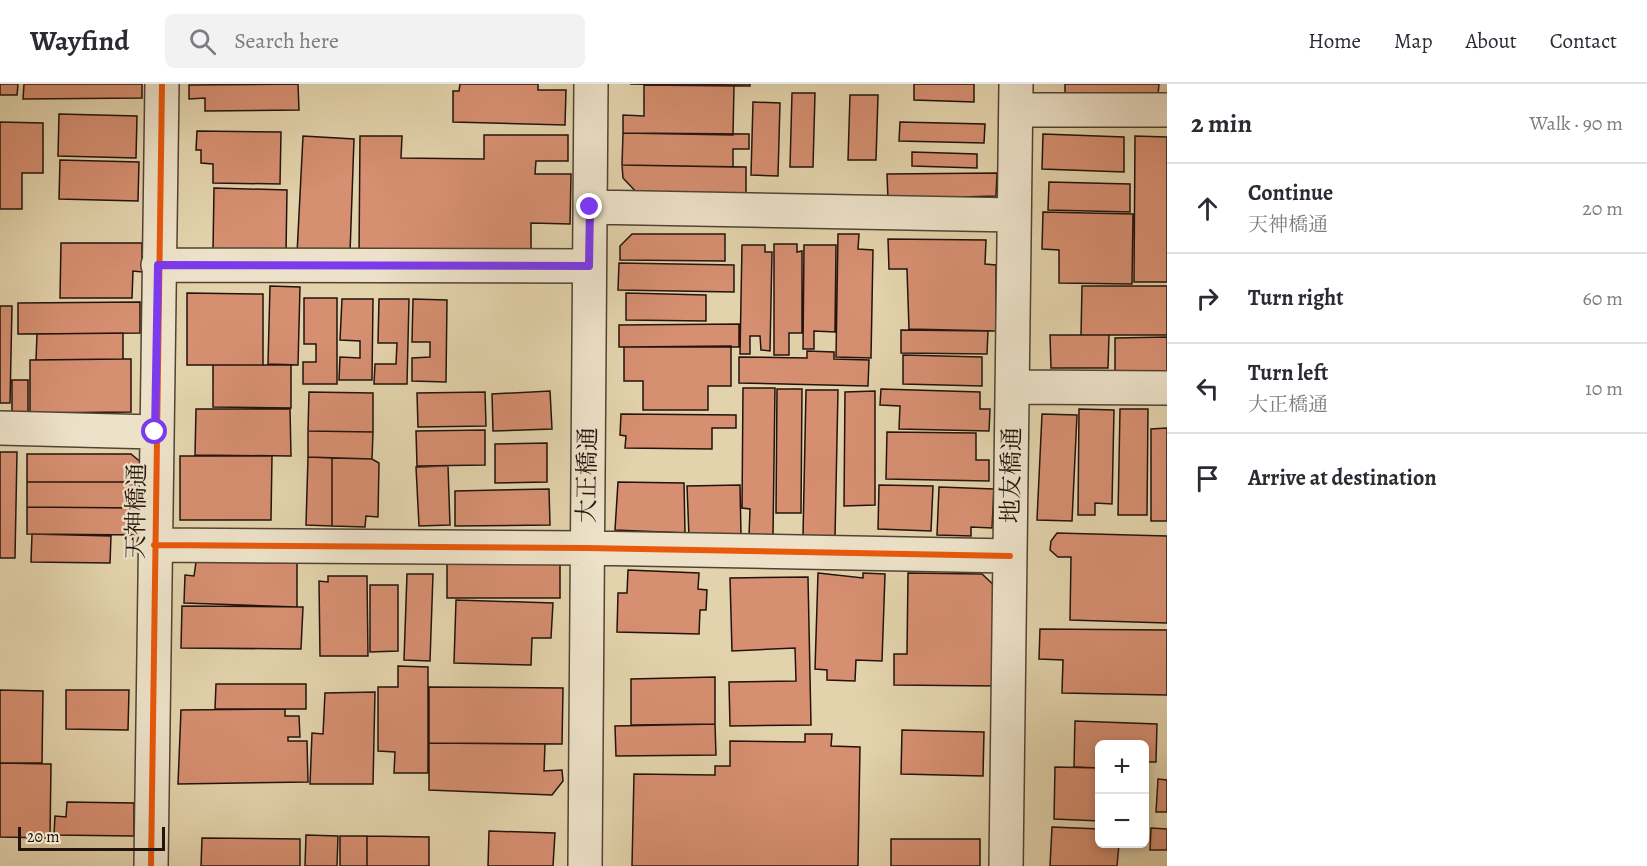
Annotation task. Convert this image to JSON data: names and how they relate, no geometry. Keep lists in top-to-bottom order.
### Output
{
  "streets": {
    "street": ["大正橋通", "地友橋通", "天神橋通"]
  },
  "scale_bar": "20 m",
  "page": {
    "header": "Wayfind",
    "search": "Search here",
    "nav": [
      "Home",
      "Map",
      "About",
      "Contact"
    ],
    "heading": ["2 min", "Walk · 90 m"],
    "list": [
      ["Continue", "天神橋通", "20 m"],
      ["Turn right", "60 m"],
      ["Turn left", "大正橋通", "10 m"],
      "Arrive at destination"
    ],
    "map_buttons": ["+", "−"],
    "scale": "20 m"
  }
}
